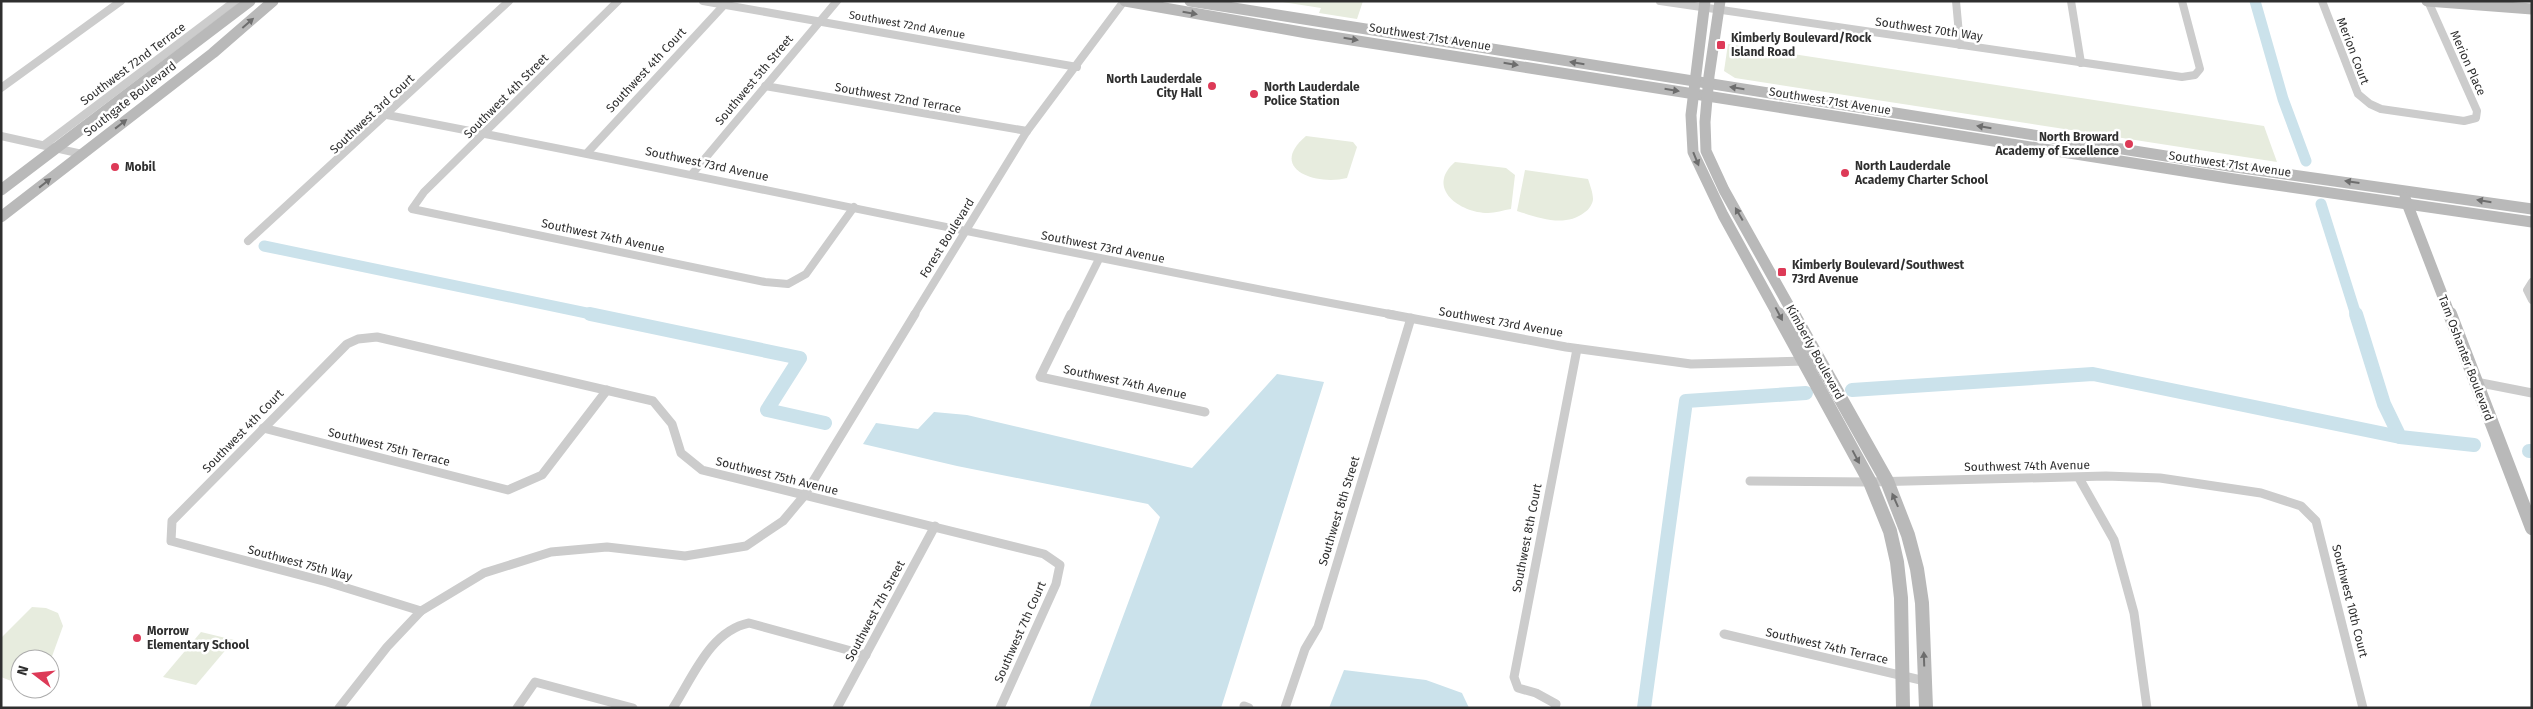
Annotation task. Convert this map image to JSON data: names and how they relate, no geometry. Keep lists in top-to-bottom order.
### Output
{
  "streets": {
    "main road": [
      "Southwest 71st Avenue",
      "Southgate Boulevard",
      "Kimberly Boulevard",
      "Tam Oshanter Boulevard"
    ],
    "street": [
      "Southwest 72nd Avenue",
      "Southwest 70th Way",
      "Merion Court",
      "Merion Place",
      "Southwest 72nd Terrace",
      "Southwest 4th Court",
      "Southwest 5th Street",
      "Southwest 4th Street",
      "Southwest 3rd Court",
      "Southwest 73rd Avenue",
      "Southwest 74th Avenue",
      "Forest Boulevard",
      "Southwest 75th Terrace",
      "Southwest 75th Avenue",
      "Southwest 8th Street",
      "Southwest 8th Court",
      "Southwest 75th Way",
      "Southwest 10th Court",
      "Southwest 7th Street",
      "Southwest 7th Court",
      "Southwest 74th Terrace"
    ]
  },
  "crossings": [
    ["Southwest 72nd Avenue", "Southwest 4th Court"],
    ["Southwest 72nd Avenue", "Southwest 5th Street"],
    ["Southwest 72nd Avenue", "Forest Boulevard"],
    ["Southwest 70th Way", "Kimberly Boulevard"],
    ["Southwest 71st Avenue", "Forest Boulevard"],
    ["Southwest 71st Avenue", "Kimberly Boulevard"],
    ["Southwest 71st Avenue", "Tam Oshanter Boulevard"],
    ["Merion Court", "Merion Place"],
    ["Southwest 72nd Terrace", "Southwest 5th Street"],
    ["Southwest 72nd Terrace", "Forest Boulevard"],
    ["Southwest 4th Court", "Southwest 73rd Avenue"],
    ["Southwest 4th Court", "Southwest 75th Terrace"],
    ["Southwest 4th Court", "Southwest 75th Avenue"],
    ["Southwest 4th Court", "Southwest 75th Way"],
    ["Southwest 5th Street", "Southwest 73rd Avenue"],
    ["Southwest 4th Street", "Southwest 73rd Avenue"],
    ["Southwest 4th Street", "Southwest 74th Avenue"],
    ["Southwest 3rd Court", "Southwest 73rd Avenue"],
    ["Southwest 73rd Avenue", "Southwest 74th Avenue"],
    ["Southwest 73rd Avenue", "Forest Boulevard"],
    ["Southwest 73rd Avenue", "Kimberly Boulevard"],
    ["Southwest 73rd Avenue", "Southwest 8th Street"],
    ["Southwest 73rd Avenue", "Southwest 8th Court"],
    ["Southwest 74th Avenue", "Kimberly Boulevard"],
    ["Southwest 74th Avenue", "Southwest 10th Court"],
    ["Forest Boulevard", "Southwest 75th Avenue"],
    ["Kimberly Boulevard", "Southwest 74th Terrace"],
    ["Southwest 75th Terrace", "Southwest 75th Avenue"],
    ["Southwest 75th Avenue", "Southwest 7th Street"],
    ["Southwest 75th Avenue", "Southwest 7th Court"]
  ],
  "places": {
    "transit": ["Kimberly Boulevard/Rock Island Road", "Kimberly Boulevard/Southwest 73rd Avenue"],
    "other": [
      "North Lauderdale City Hall",
      "North Lauderdale Police Station",
      "North Broward Academy of Excellence",
      "Mobil",
      "North Lauderdale Academy Charter School",
      "Morrow Elementary School"
    ]
  },
  "north": "left"
}
